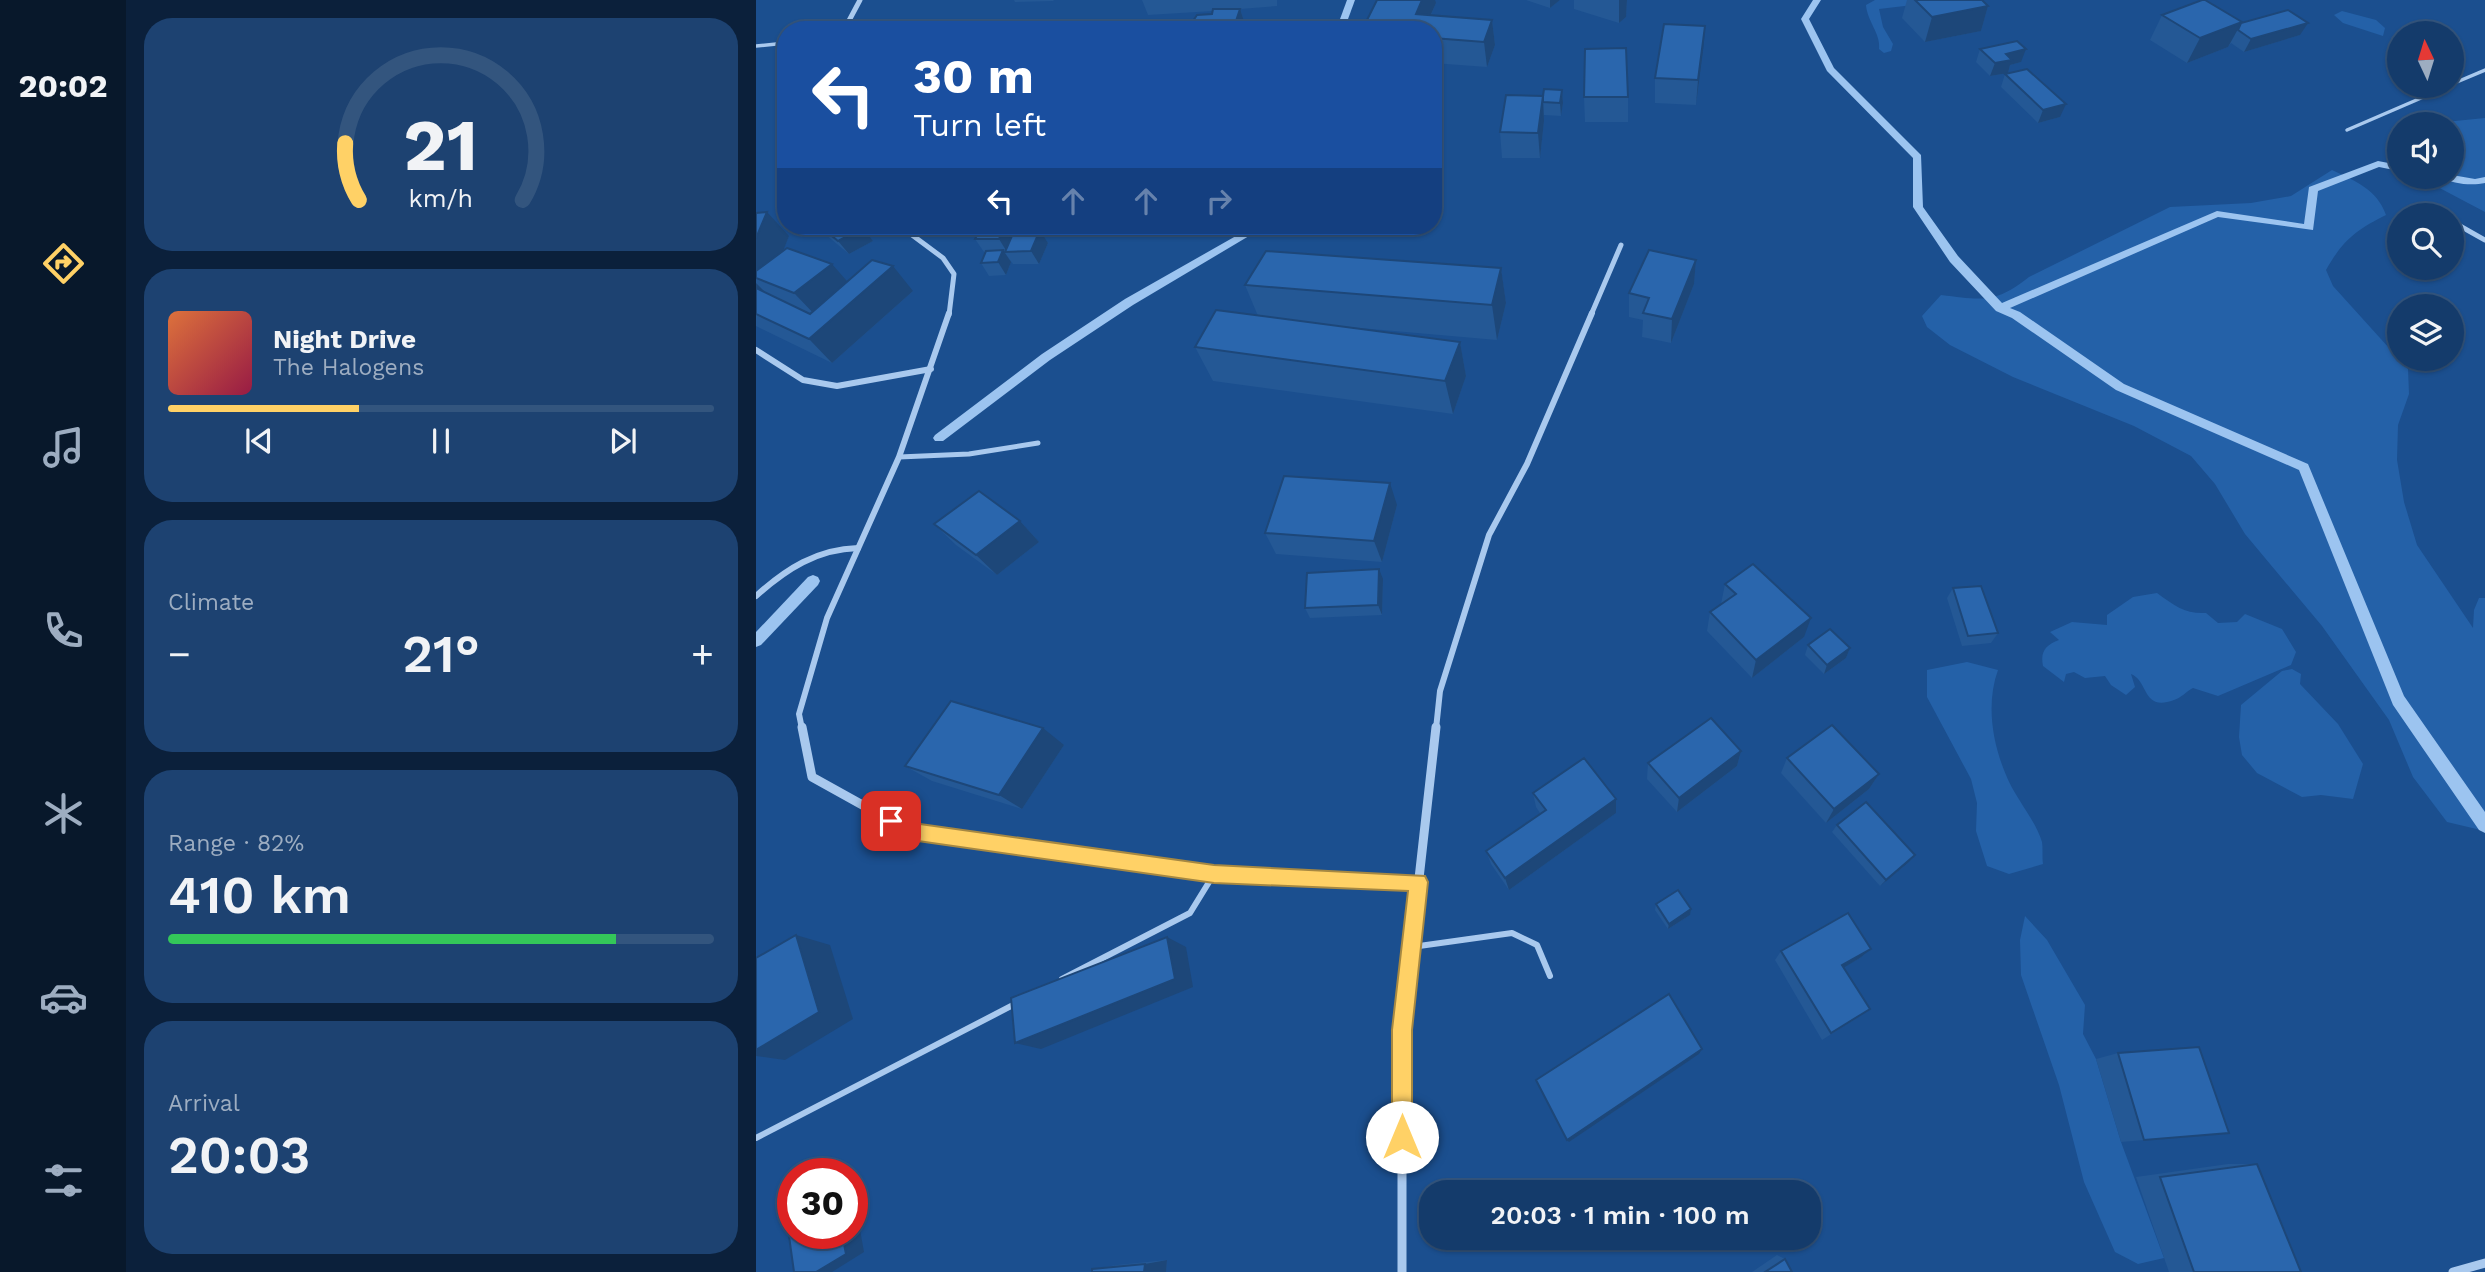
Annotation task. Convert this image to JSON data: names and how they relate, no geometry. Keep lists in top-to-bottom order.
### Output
{
  "north": "top",
  "page": {
    "tabs": "20:02",
    "turn": ["30 m", "Turn left"],
    "song": ["Night Drive", "The Halogens"],
    "tile": [
      "Climate",
      ["Range · 82%", "410 km"],
      ["Arrival", "20:03"]
    ],
    "heat": ["−", "21°", "+"],
    "limit": "30",
    "trip": "20:03 · 1 min · 100 m",
    "gauge": ["21", "km/h"]
  }
}
